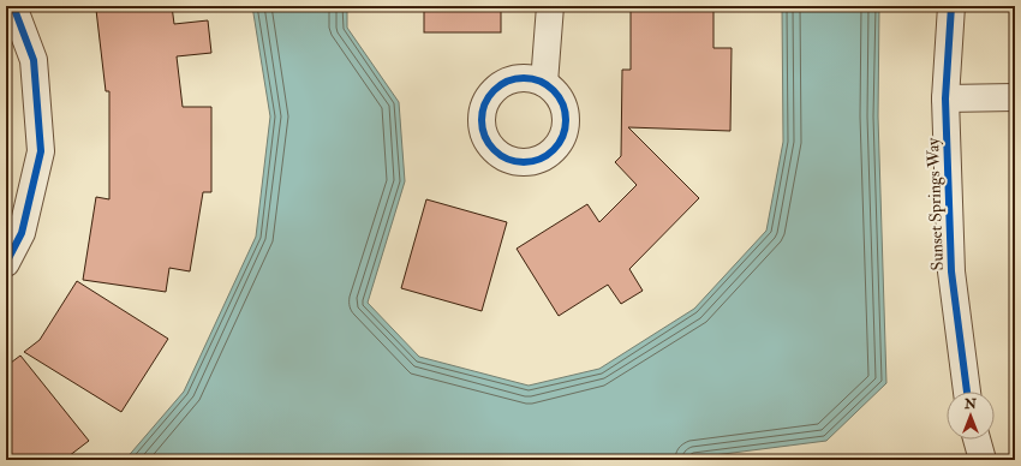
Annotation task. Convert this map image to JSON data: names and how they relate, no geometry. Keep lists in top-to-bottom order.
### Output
{
  "streets": {
    "street": ["Sunset Springs Way"]
  },
  "north": "top"
}
